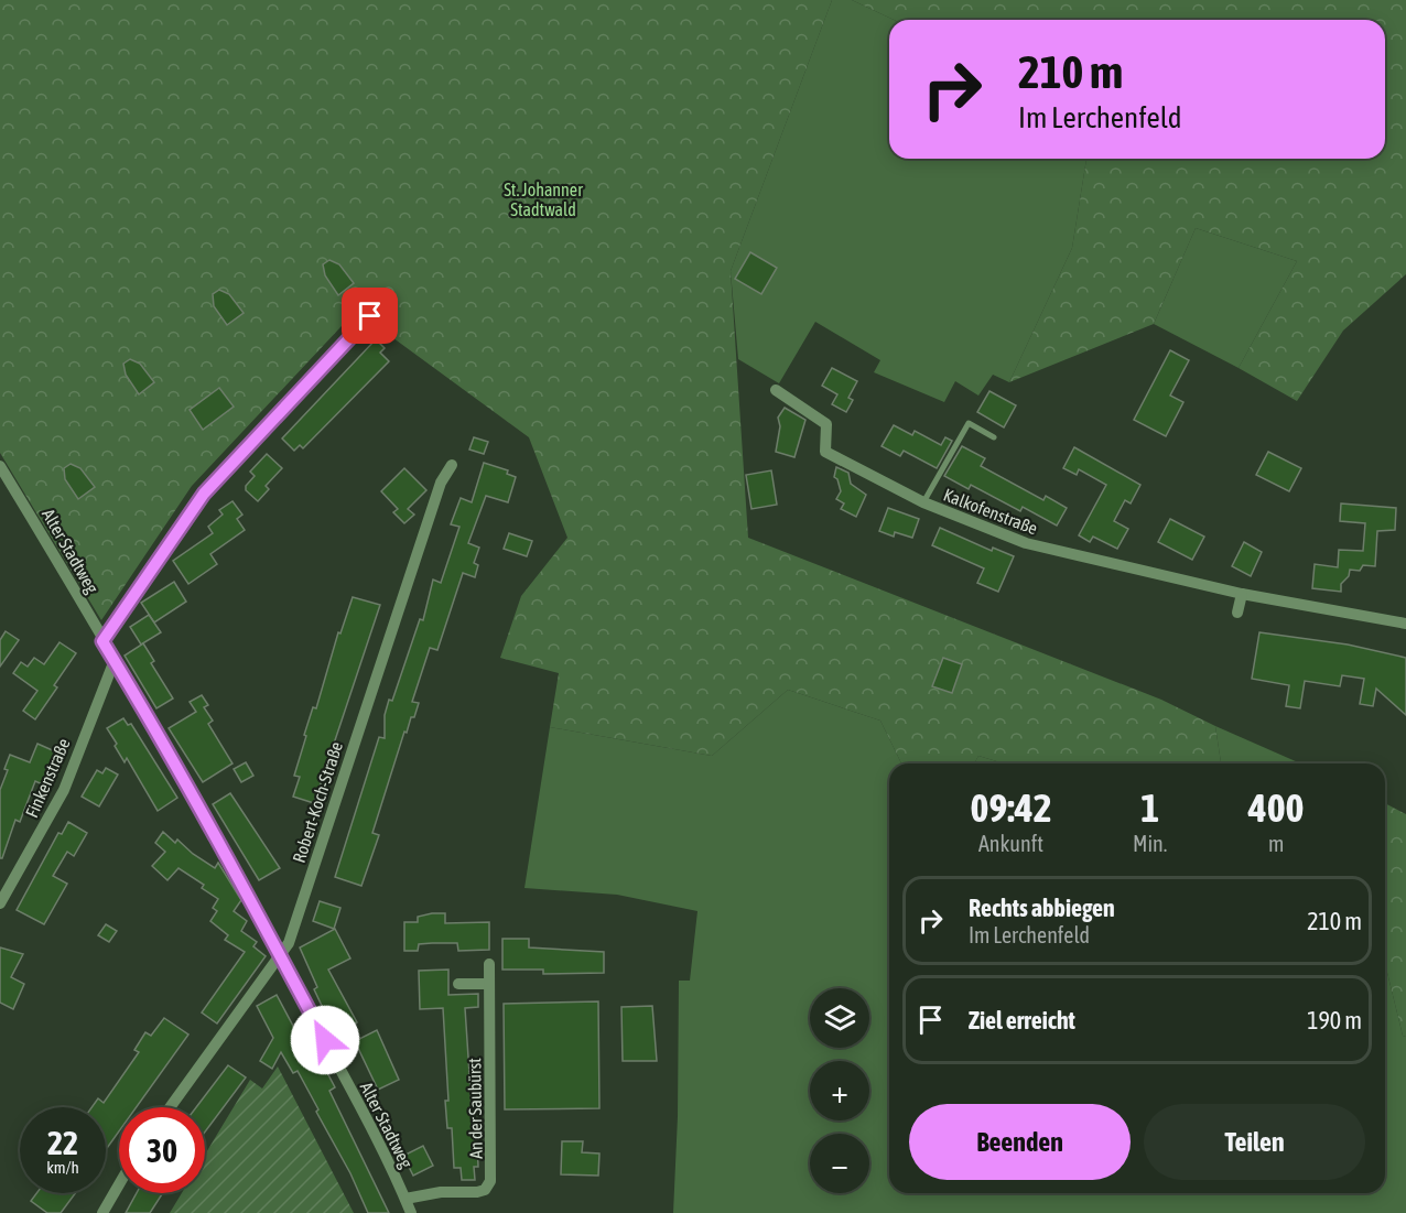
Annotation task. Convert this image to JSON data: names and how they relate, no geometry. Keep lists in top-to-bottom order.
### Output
{
  "streets": {
    "street": [
      "Kalkofenstraße",
      "Alter Stadtweg",
      "Finkenstraße",
      "Robert-Koch-Straße",
      "An der Saubürst"
    ]
  },
  "crossings": [
    ["Alter Stadtweg", "Finkenstraße"],
    ["Alter Stadtweg", "Robert-Koch-Straße"],
    ["Alter Stadtweg", "An der Saubürst"]
  ],
  "parks": ["St. Johanner Stadtwald"],
  "page": {
    "turn": ["210 m", "Im Lerchenfeld"],
    "eta": [
      "09:42",
      "Ankunft",
      "1",
      "Min.",
      "400",
      "m"
    ],
    "list": [
      {
        "name": "Rechts abbiegen",
        "note": "Im Lerchenfeld",
        "value": "210 m"
      },
      {
        "name": "Ziel erreicht",
        "value": "190 m"
      }
    ],
    "map_buttons": ["+", "−"],
    "buttons": ["Beenden", "Teilen"],
    "speed": "22 km/h",
    "limit": "30"
  }
}
